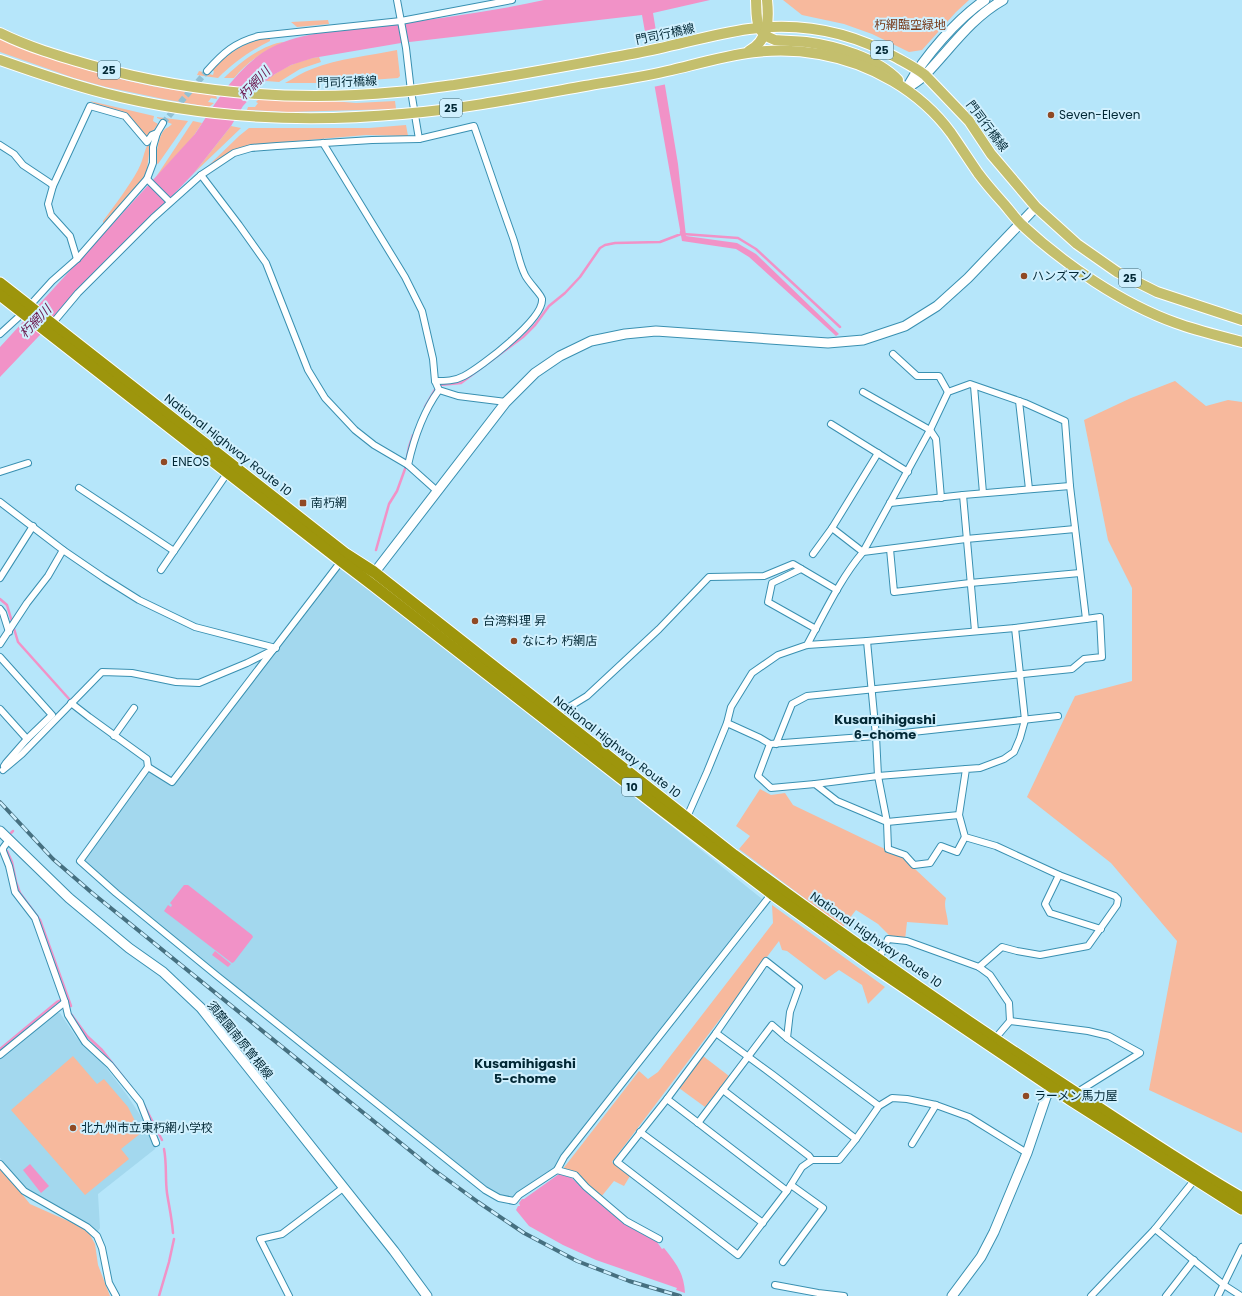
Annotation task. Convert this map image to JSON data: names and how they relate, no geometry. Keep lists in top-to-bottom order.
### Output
{
  "streets": {
    "highway": ["National Highway Route 10", "10"],
    "main road": ["門司行橋線", "25"],
    "street": ["須磨園南原曽根線"]
  },
  "districts": ["Kusamihigashi 6-chome", "Kusamihigashi 5-chome"],
  "water": ["朽網川"],
  "parks": ["朽網臨空緑地"],
  "places": {
    "other": [
      "Seven-Eleven",
      "ハンズマン",
      "ENEOS",
      "台湾料理 昇",
      "なにわ 朽網店",
      "ラーメン馬力屋",
      "北九州市立東朽網小学校"
    ],
    "transit": ["南朽網"]
  }
}
